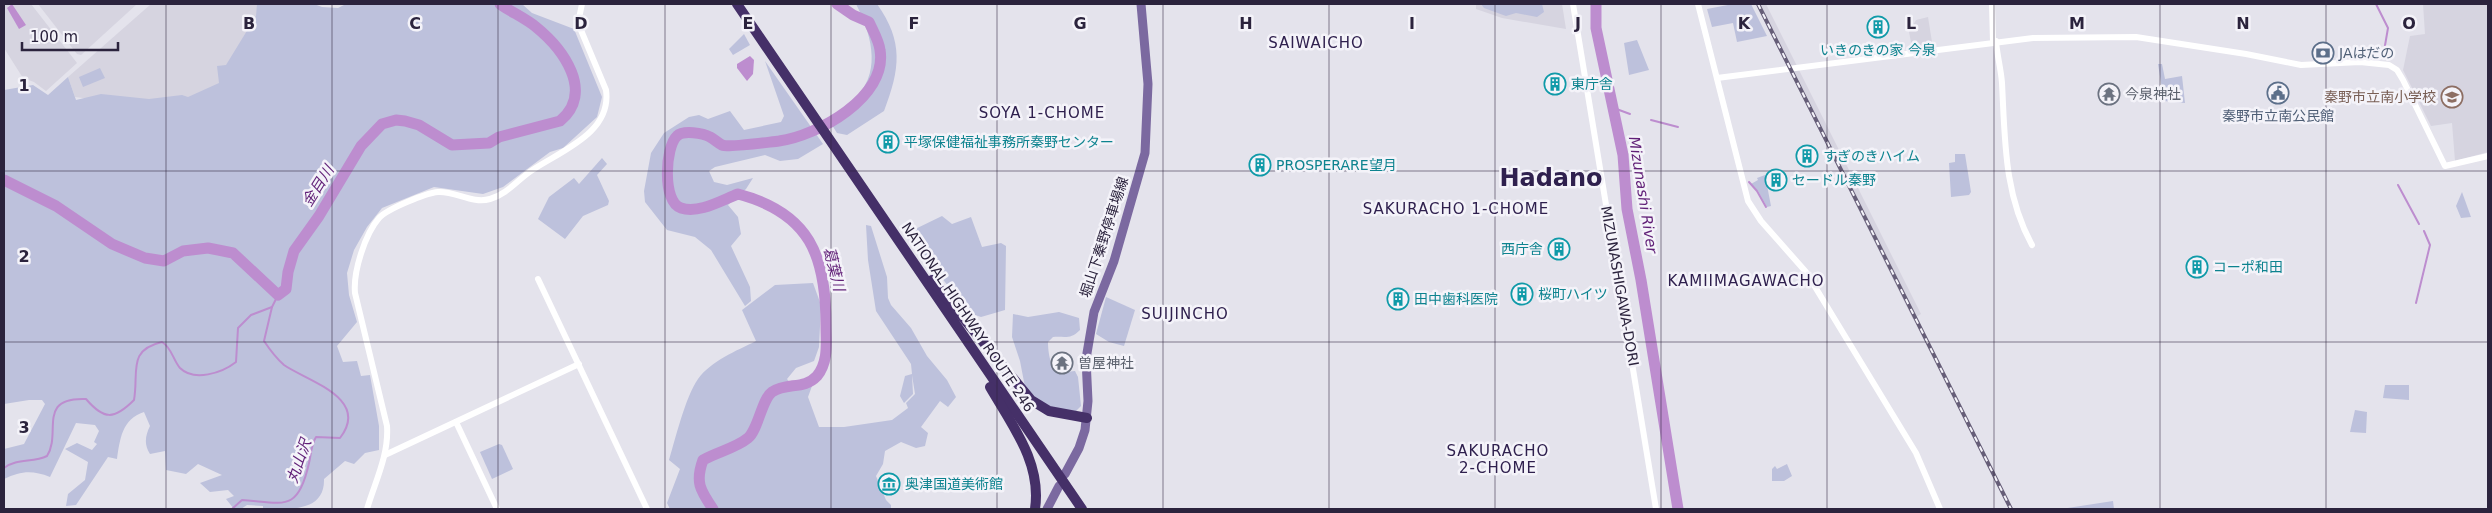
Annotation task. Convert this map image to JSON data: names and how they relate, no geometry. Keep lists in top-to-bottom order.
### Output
{
  "streets": {
    "highway": ["NATIONAL HIGHWAY ROUTE 246"],
    "main road": ["堀山下秦野停車場線"],
    "street": ["MIZUNASHIGAWA-DORI"]
  },
  "districts": [
    "SAIWAICHO",
    "SOYA 1-CHOME",
    "Hadano",
    "SAKURACHO 1-CHOME",
    "KAMIIMAGAWACHO",
    "SUIJINCHO",
    "SAKURACHO 2-CHOME"
  ],
  "water": [
    "金目川",
    "Mizunashi River",
    "葛葉川",
    "丸山沢"
  ],
  "places": {
    "building": [
      "いきのきの家 今泉",
      "東庁舎",
      "平塚保健福祉事務所秦野センター",
      "すぎのきハイム",
      "PROSPERARE望月",
      "セードル秦野",
      "西庁舎",
      "コーポ和田",
      "桜町ハイツ",
      "田中歯科医院"
    ],
    "bank": ["JAはだの"],
    "public building": ["秦野市立南公民館"],
    "temple": ["今泉神社", "曽屋神社"],
    "school or university": ["秦野市立南小学校"],
    "museum": ["奥津国道美術館"]
  },
  "scale_bar": "100 m",
  "grid": {
    "columns": [
      "B",
      "C",
      "D",
      "E",
      "F",
      "G",
      "H",
      "I",
      "J",
      "K",
      "L",
      "M",
      "N",
      "O"
    ],
    "rows": ["1", "2", "3"]
  }
}
